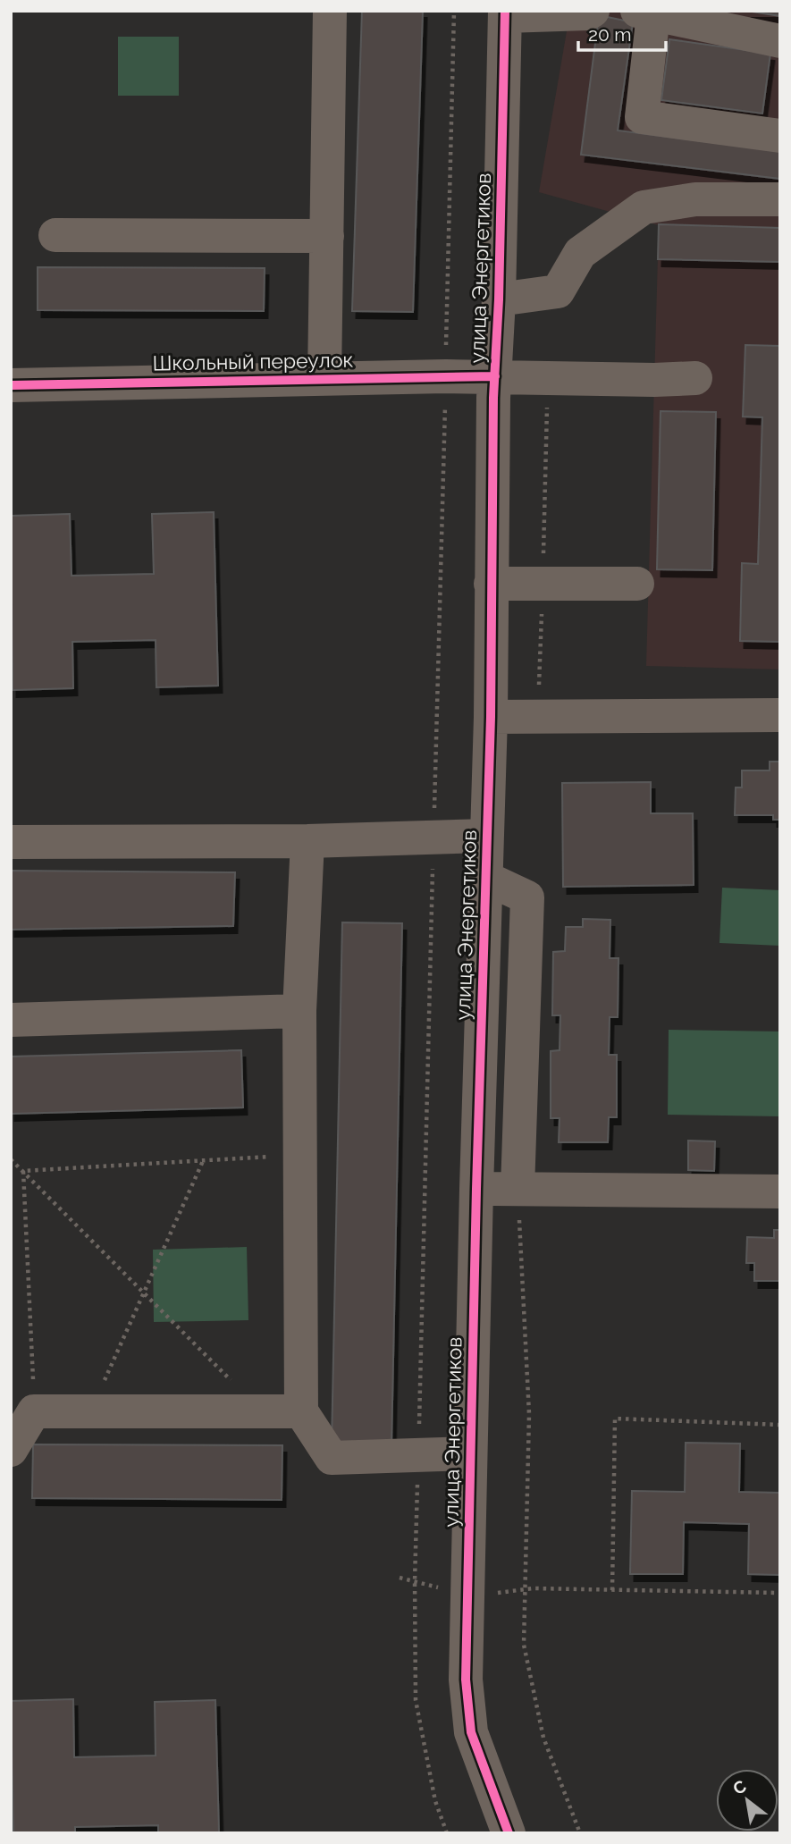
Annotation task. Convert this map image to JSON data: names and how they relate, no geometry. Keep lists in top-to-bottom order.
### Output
{
  "streets": {
    "street": ["улица Энергетиков", "Школьный переулок"]
  },
  "crossings": [
    ["улица Энергетиков", "Школьный переулок"]
  ],
  "scale_bar": "20 m",
  "north": "top left"
}
